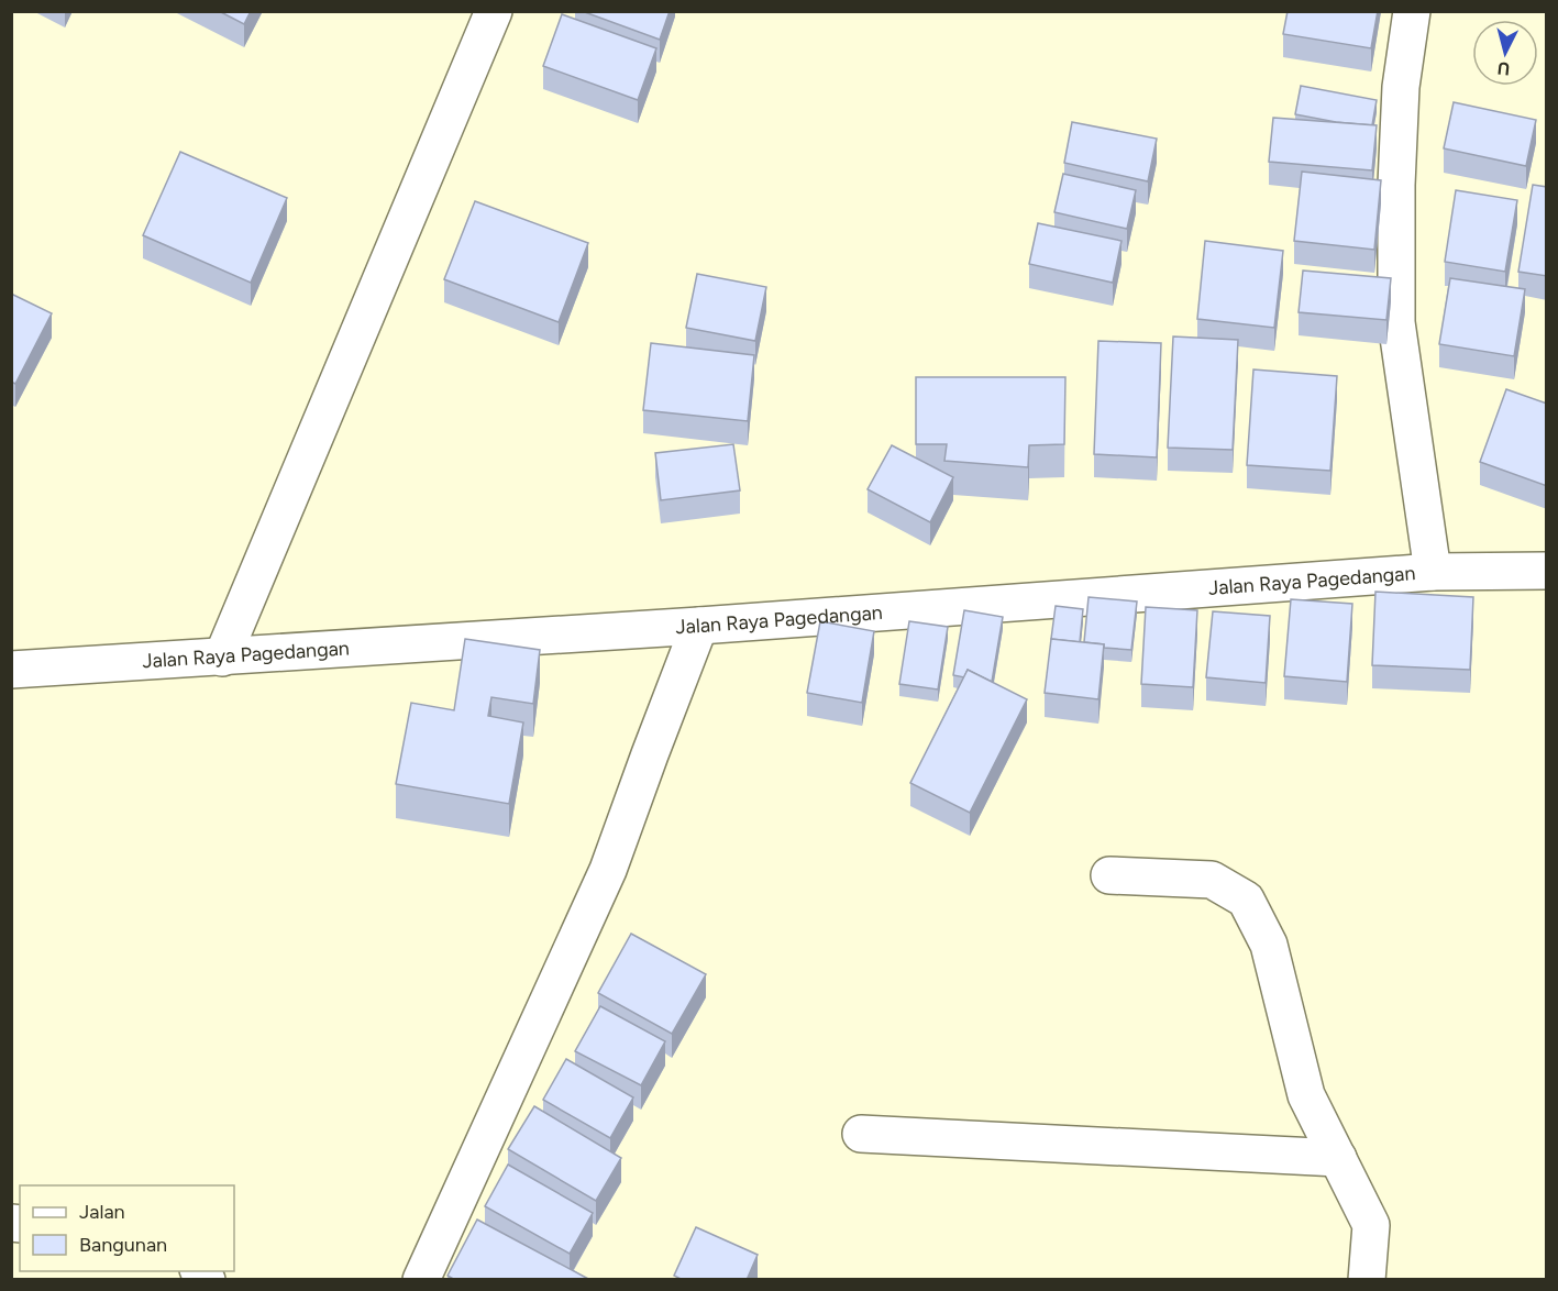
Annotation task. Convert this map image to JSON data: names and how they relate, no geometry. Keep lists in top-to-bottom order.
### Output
{
  "streets": {
    "street": ["Jalan Raya Pagedangan"]
  },
  "legend": ["Jalan", "Bangunan"],
  "north": "bottom"
}
